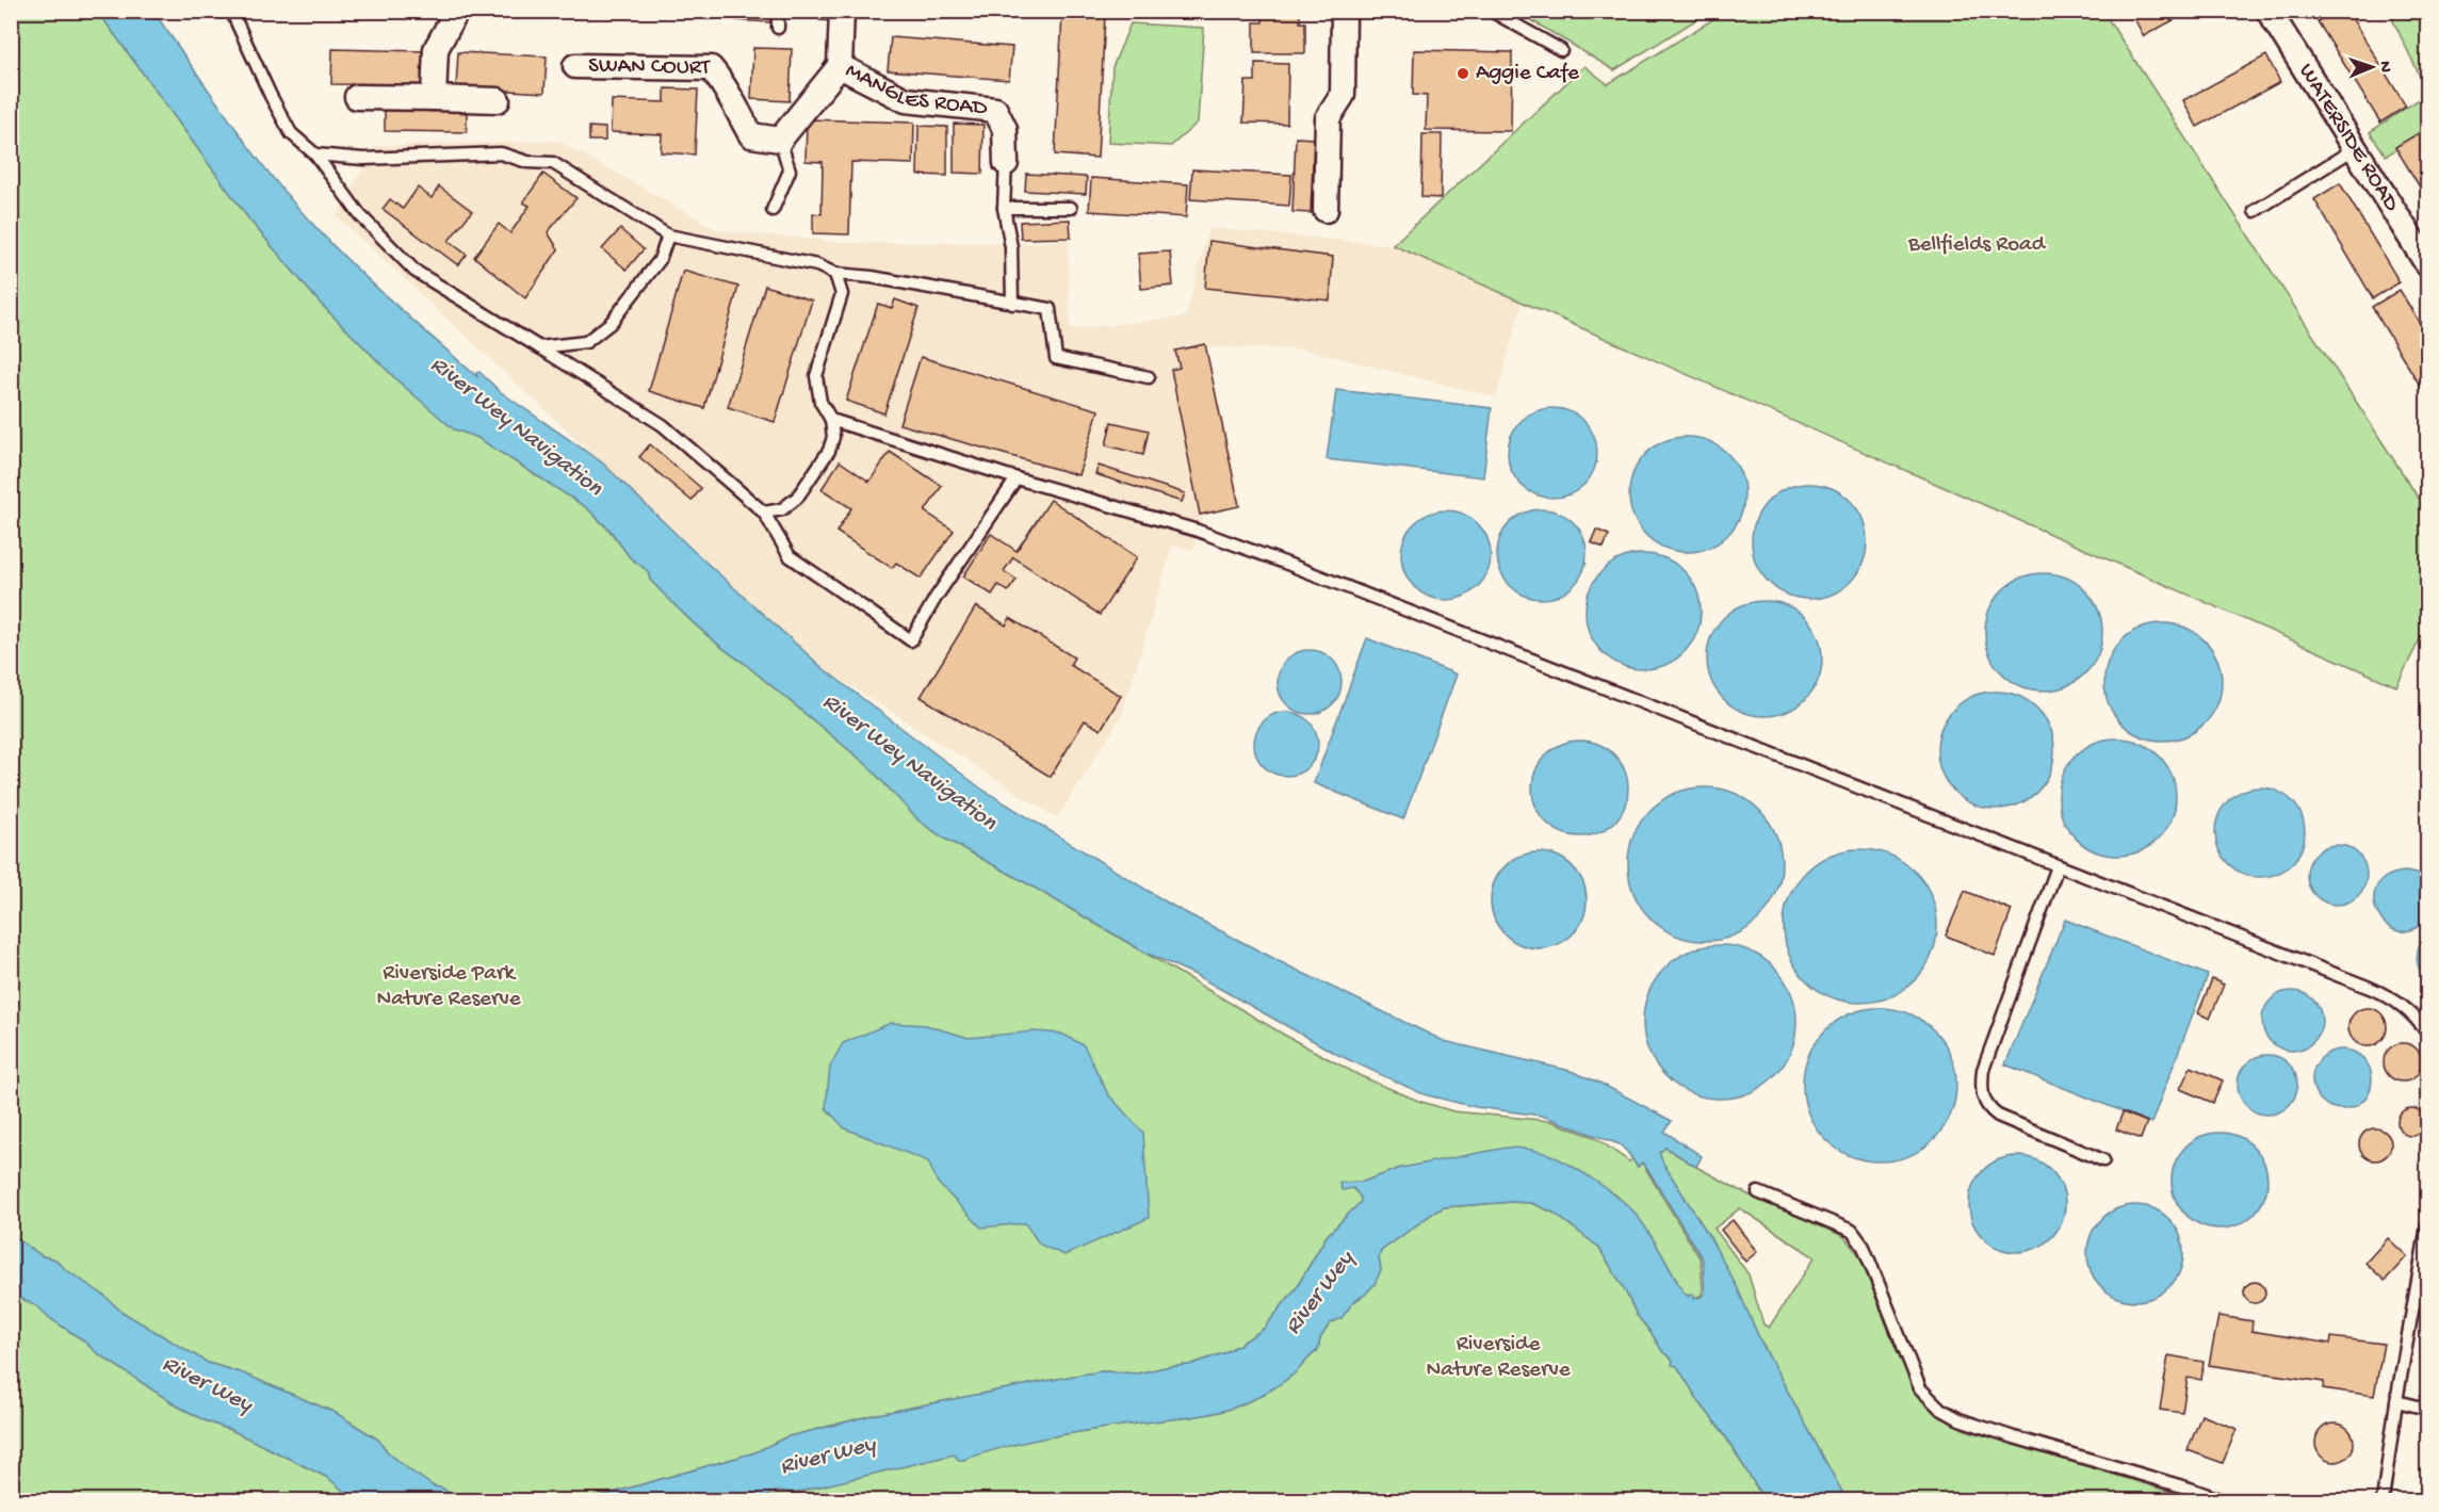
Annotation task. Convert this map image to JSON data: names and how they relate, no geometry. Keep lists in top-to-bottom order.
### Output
{
  "streets": {
    "street": ["SWAN COURT", "MANGLES ROAD", "WATERSIDE ROAD"]
  },
  "water": ["River Wey Navigation", "River Wey"],
  "parks": ["Bellfields Road", "Riverside Park Nature Reserve", "Riverside Nature Reserve"],
  "places": ["Aggie Cafe"],
  "north": "right"
}
